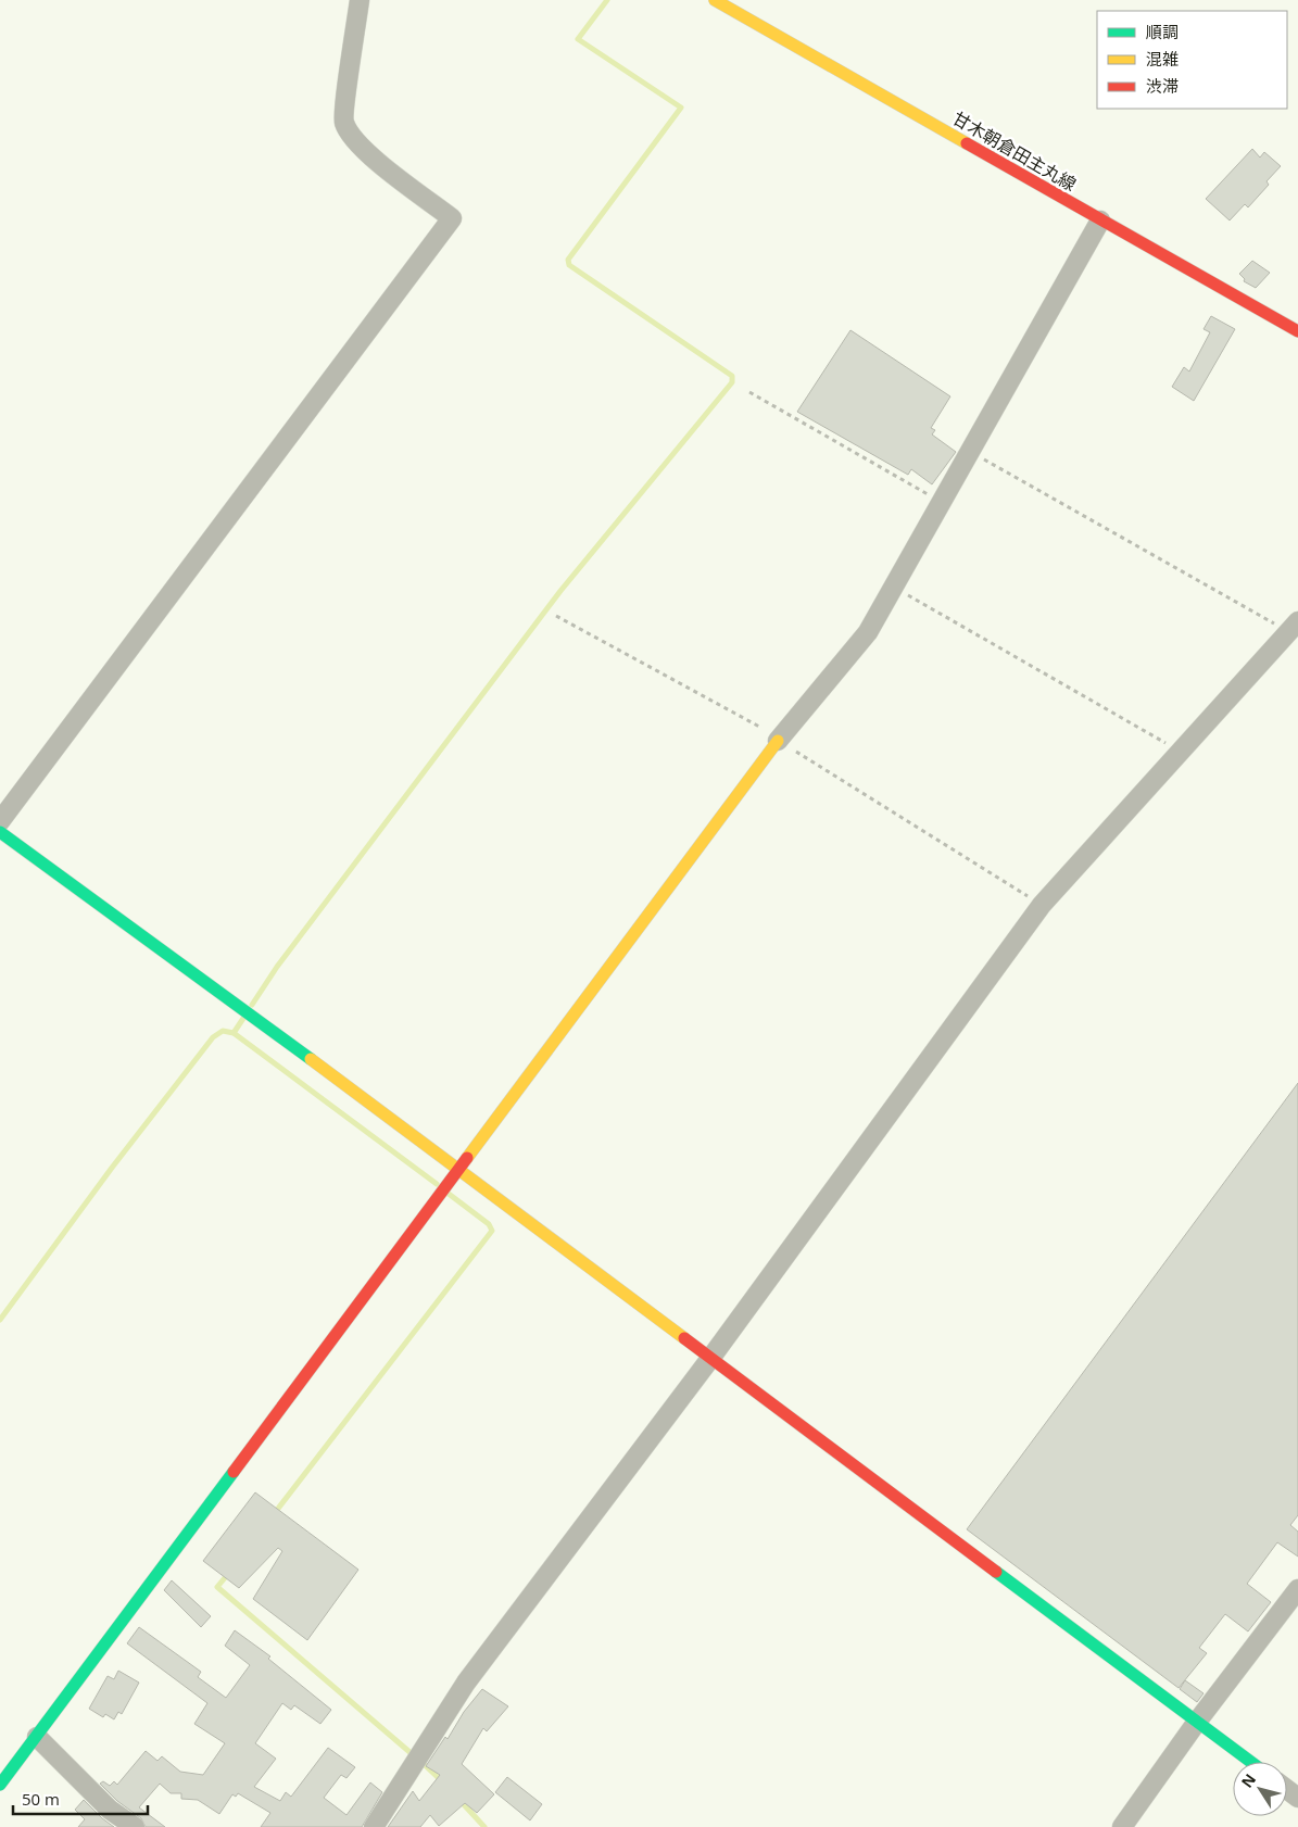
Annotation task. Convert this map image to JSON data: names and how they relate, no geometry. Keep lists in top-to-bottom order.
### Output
{
  "streets": {
    "street": ["甘木朝倉田主丸線"]
  },
  "legend": ["順調", "混雑", "渋滞"],
  "scale_bar": "50 m",
  "north": "top left"
}
